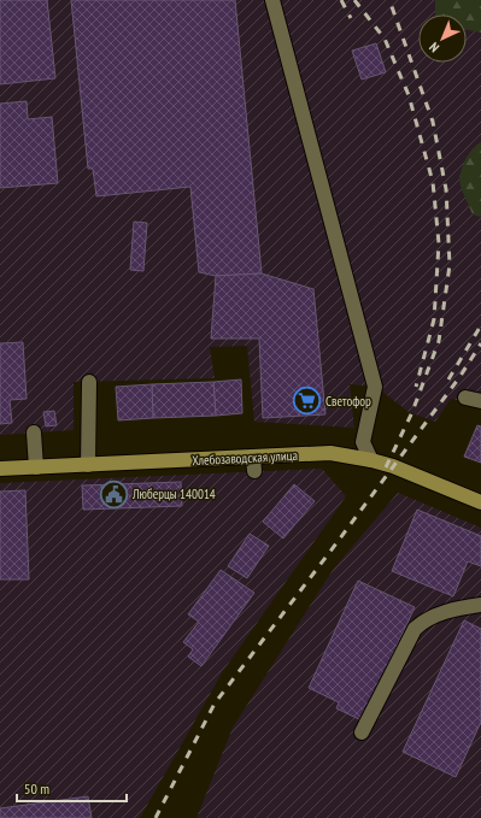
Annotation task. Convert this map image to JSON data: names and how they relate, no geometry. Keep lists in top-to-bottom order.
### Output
{
  "streets": {
    "main road": ["Хлебозаводская улица"]
  },
  "places": {
    "supermarket": ["Светофор"],
    "public building": ["Люберцы 140014"]
  },
  "scale_bar": "50 m",
  "north": "bottom left"
}
